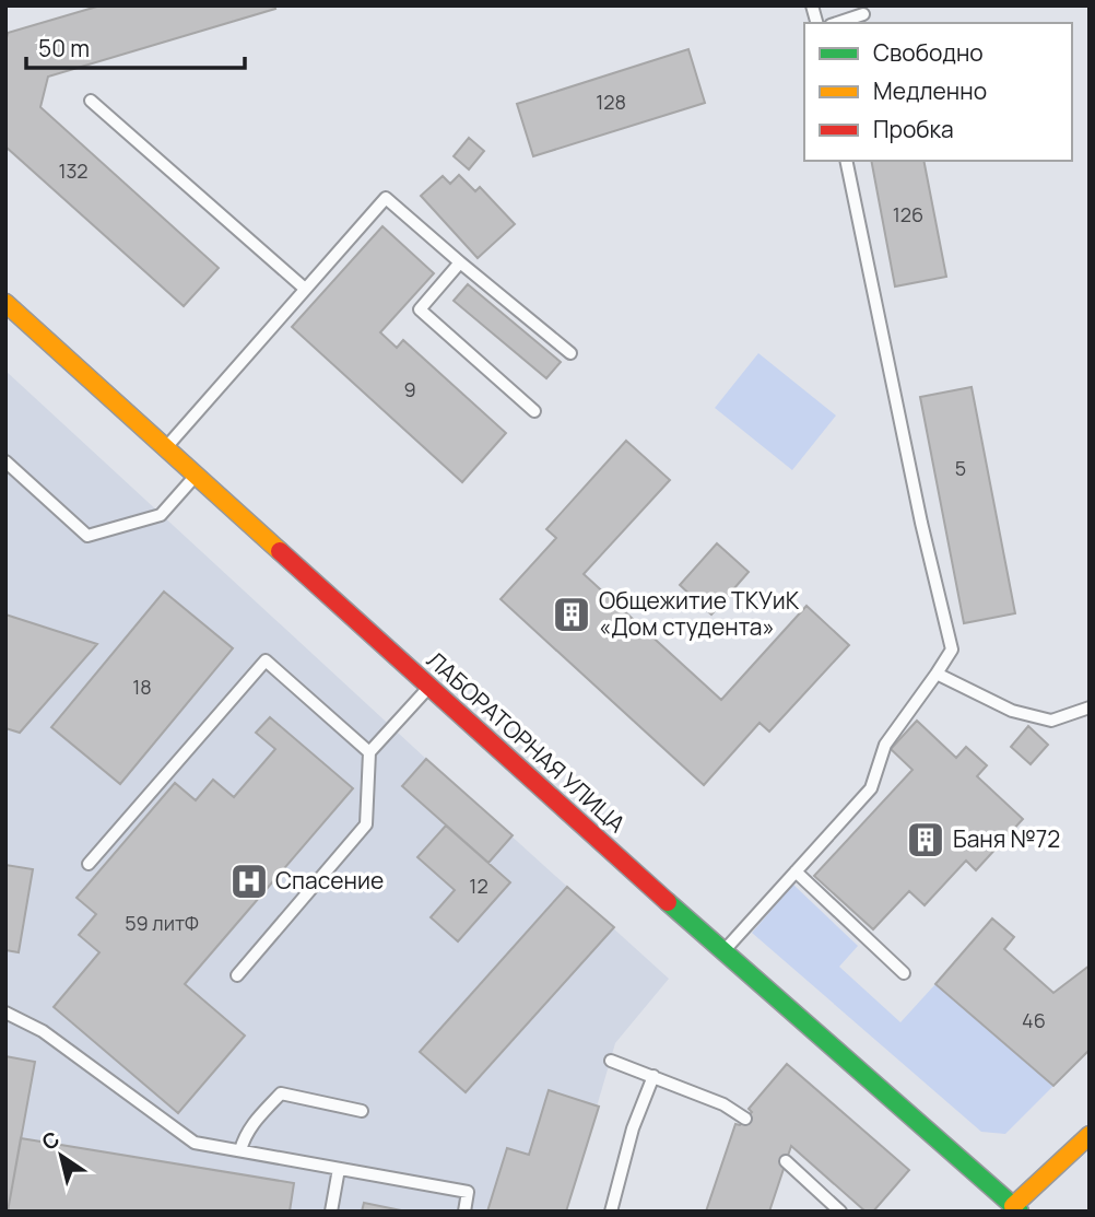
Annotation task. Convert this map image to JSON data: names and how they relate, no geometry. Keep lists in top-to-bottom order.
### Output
{
  "streets": {
    "street": ["ЛАБОРАТОРНАЯ УЛИЦА"]
  },
  "places": {
    "building": ["Общежитие ТКУиК «Дом студента»", "Баня №72"],
    "hospital": ["Спасение"]
  },
  "house_numbers": [
    "128",
    "132",
    "126",
    "9",
    "5",
    "18",
    "12",
    "59 литФ",
    "46"
  ],
  "legend": ["Свободно", "Медленно", "Пробка"],
  "scale_bar": "50 m",
  "north": "top left"
}
